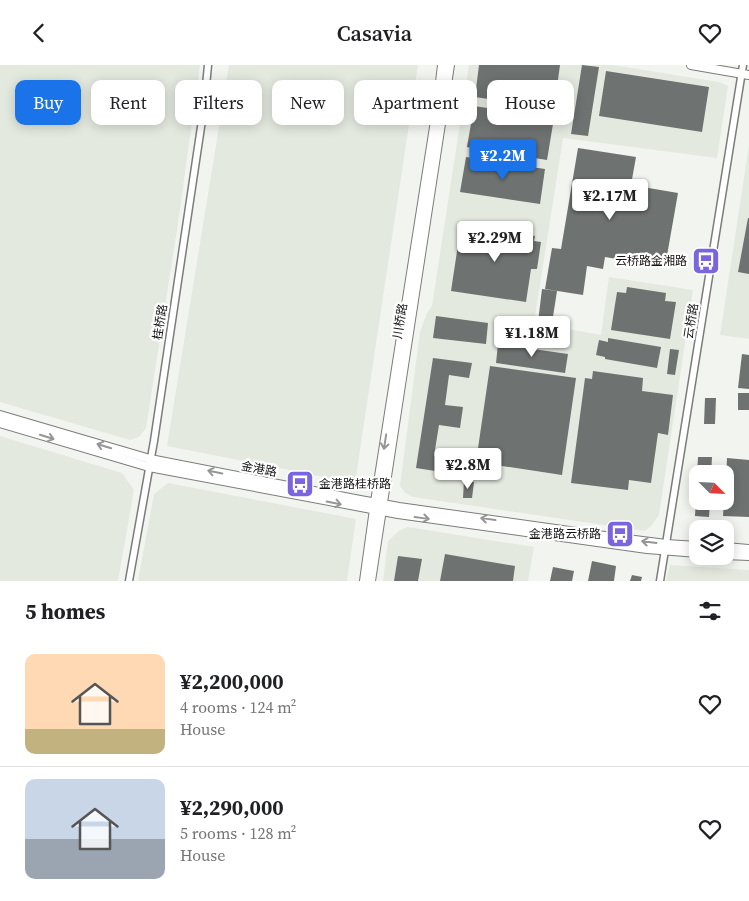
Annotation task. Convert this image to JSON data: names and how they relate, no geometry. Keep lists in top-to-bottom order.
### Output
{
  "streets": {
    "street": [
      "川桥路",
      "云桥路",
      "桂桥路",
      "金港路"
    ]
  },
  "crossings": [
    ["川桥路", "金港路"],
    ["云桥路", "金港路"],
    ["桂桥路", "金港路"]
  ],
  "places": {
    "bus stop": ["云桥路金湘路", "金港路桂桥路", "金港路云桥路"]
  },
  "north": "bottom right",
  "page": {
    "header": "Casavia",
    "chip": [
      "Buy",
      "Rent",
      "Filters",
      "New",
      "Apartment",
      "House"
    ],
    "price": [
      "¥2.2M",
      "¥2.17M",
      "¥2.29M",
      "¥1.18M",
      "¥2.8M"
    ],
    "heading": "5 homes",
    "list": [
      {
        "name": "¥2,200,000",
        "note": "4 rooms · 124 m² · House"
      },
      {
        "name": "¥2,290,000",
        "note": "5 rooms · 128 m² · House"
      }
    ]
  }
}
